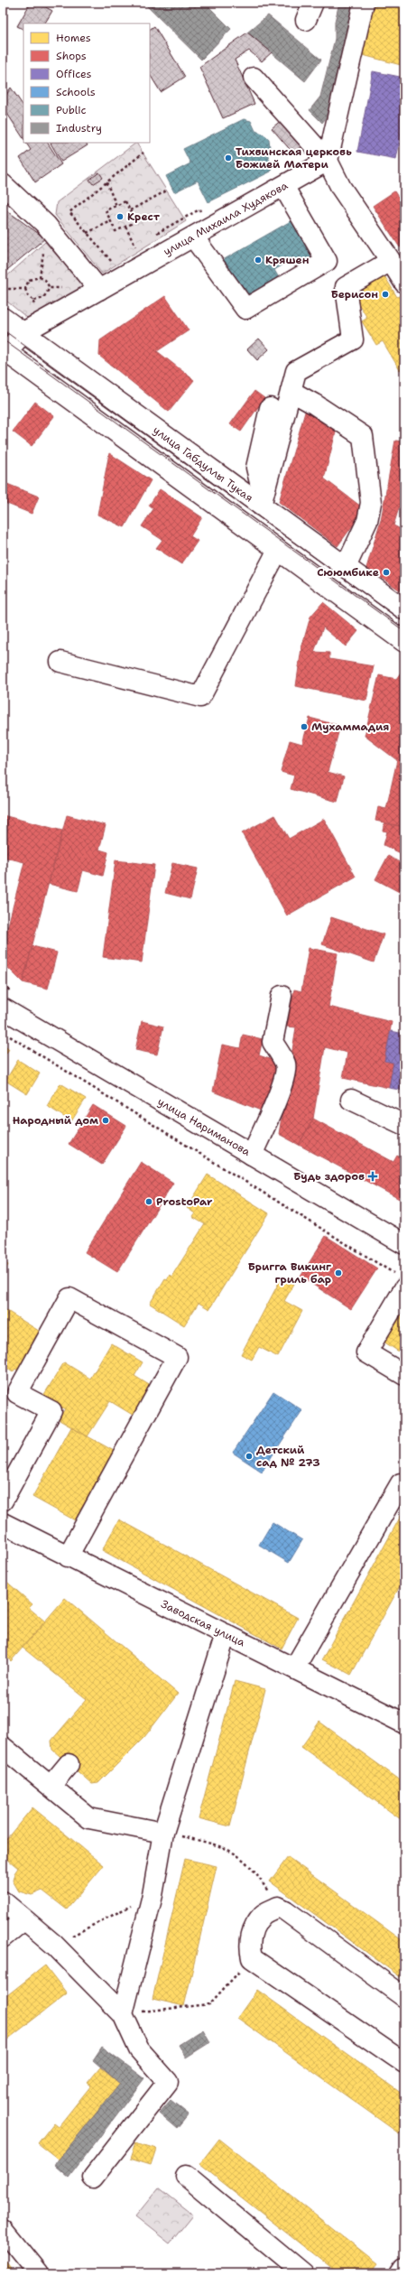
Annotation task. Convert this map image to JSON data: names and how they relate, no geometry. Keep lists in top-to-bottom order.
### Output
{
  "streets": {
    "street": [
      "улица Михаила Худякова",
      "улица Габдуллы Тукая",
      "улица Нариманова",
      "Заводская улица"
    ]
  },
  "crossings": [
    ["улица Михаила Худякова", "улица Габдуллы Тукая"]
  ],
  "places": {
    "other": [
      "Тихвинская церковь Божией Матери",
      "Крест",
      "Кряшен",
      "Берисон",
      "Сююмбике",
      "Мухаммадия",
      "Народный дом",
      "ProstoPar",
      "Бригга Викинг гриль бар",
      "Детский сад № 273"
    ],
    "health": ["Будь здоров"]
  },
  "legend": [
    "Homes",
    "Shops",
    "Offices",
    "Schools",
    "Public",
    "Industry"
  ]
}
